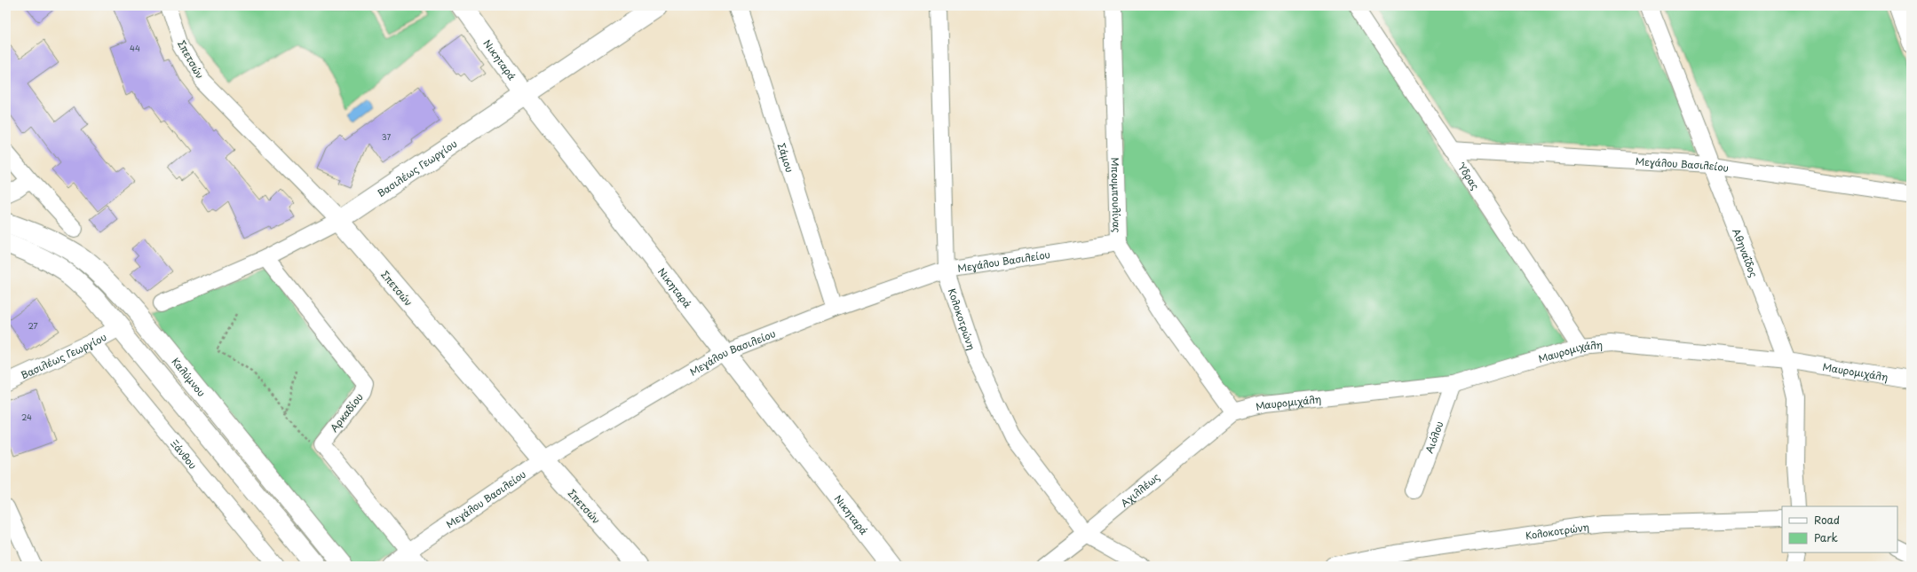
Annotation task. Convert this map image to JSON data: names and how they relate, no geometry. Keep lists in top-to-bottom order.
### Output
{
  "streets": {
    "street": [
      "Σπετσών",
      "Νικηταρά",
      "Σάμου",
      "Μεγάλου Βασιλείου",
      "Βασιλέως Γεωργίου",
      "Ύδρας",
      "Μπουμπουλίνας",
      "Αθηναΐδος",
      "Κολοκοτρώνη",
      "Μαυρομιχάλη",
      "Καλύμνου",
      "Αρκαδίου",
      "Αιόλου",
      "Ξάνθου",
      "Αχιλλέως"
    ]
  },
  "crossings": [
    ["Σπετσών", "Μεγάλου Βασιλείου"],
    ["Σπετσών", "Βασιλέως Γεωργίου"],
    ["Νικηταρά", "Μεγάλου Βασιλείου"],
    ["Νικηταρά", "Βασιλέως Γεωργίου"],
    ["Σάμου", "Μεγάλου Βασιλείου"],
    ["Μεγάλου Βασιλείου", "Ύδρας"],
    ["Μεγάλου Βασιλείου", "Μπουμπουλίνας"],
    ["Μεγάλου Βασιλείου", "Αθηναΐδος"],
    ["Μεγάλου Βασιλείου", "Κολοκοτρώνη"],
    ["Βασιλέως Γεωργίου", "Αρκαδίου"],
    ["Βασιλέως Γεωργίου", "Ξάνθου"],
    ["Ύδρας", "Μαυρομιχάλη"],
    ["Μπουμπουλίνας", "Μαυρομιχάλη"],
    ["Μπουμπουλίνας", "Αχιλλέως"],
    ["Αθηναΐδος", "Μαυρομιχάλη"],
    ["Κολοκοτρώνη", "Αχιλλέως"],
    ["Μαυρομιχάλη", "Αιόλου"],
    ["Μαυρομιχάλη", "Αχιλλέως"]
  ],
  "house_numbers": [
    "44",
    "37",
    "27",
    "24"
  ],
  "legend": ["Road", "Park"]
}
